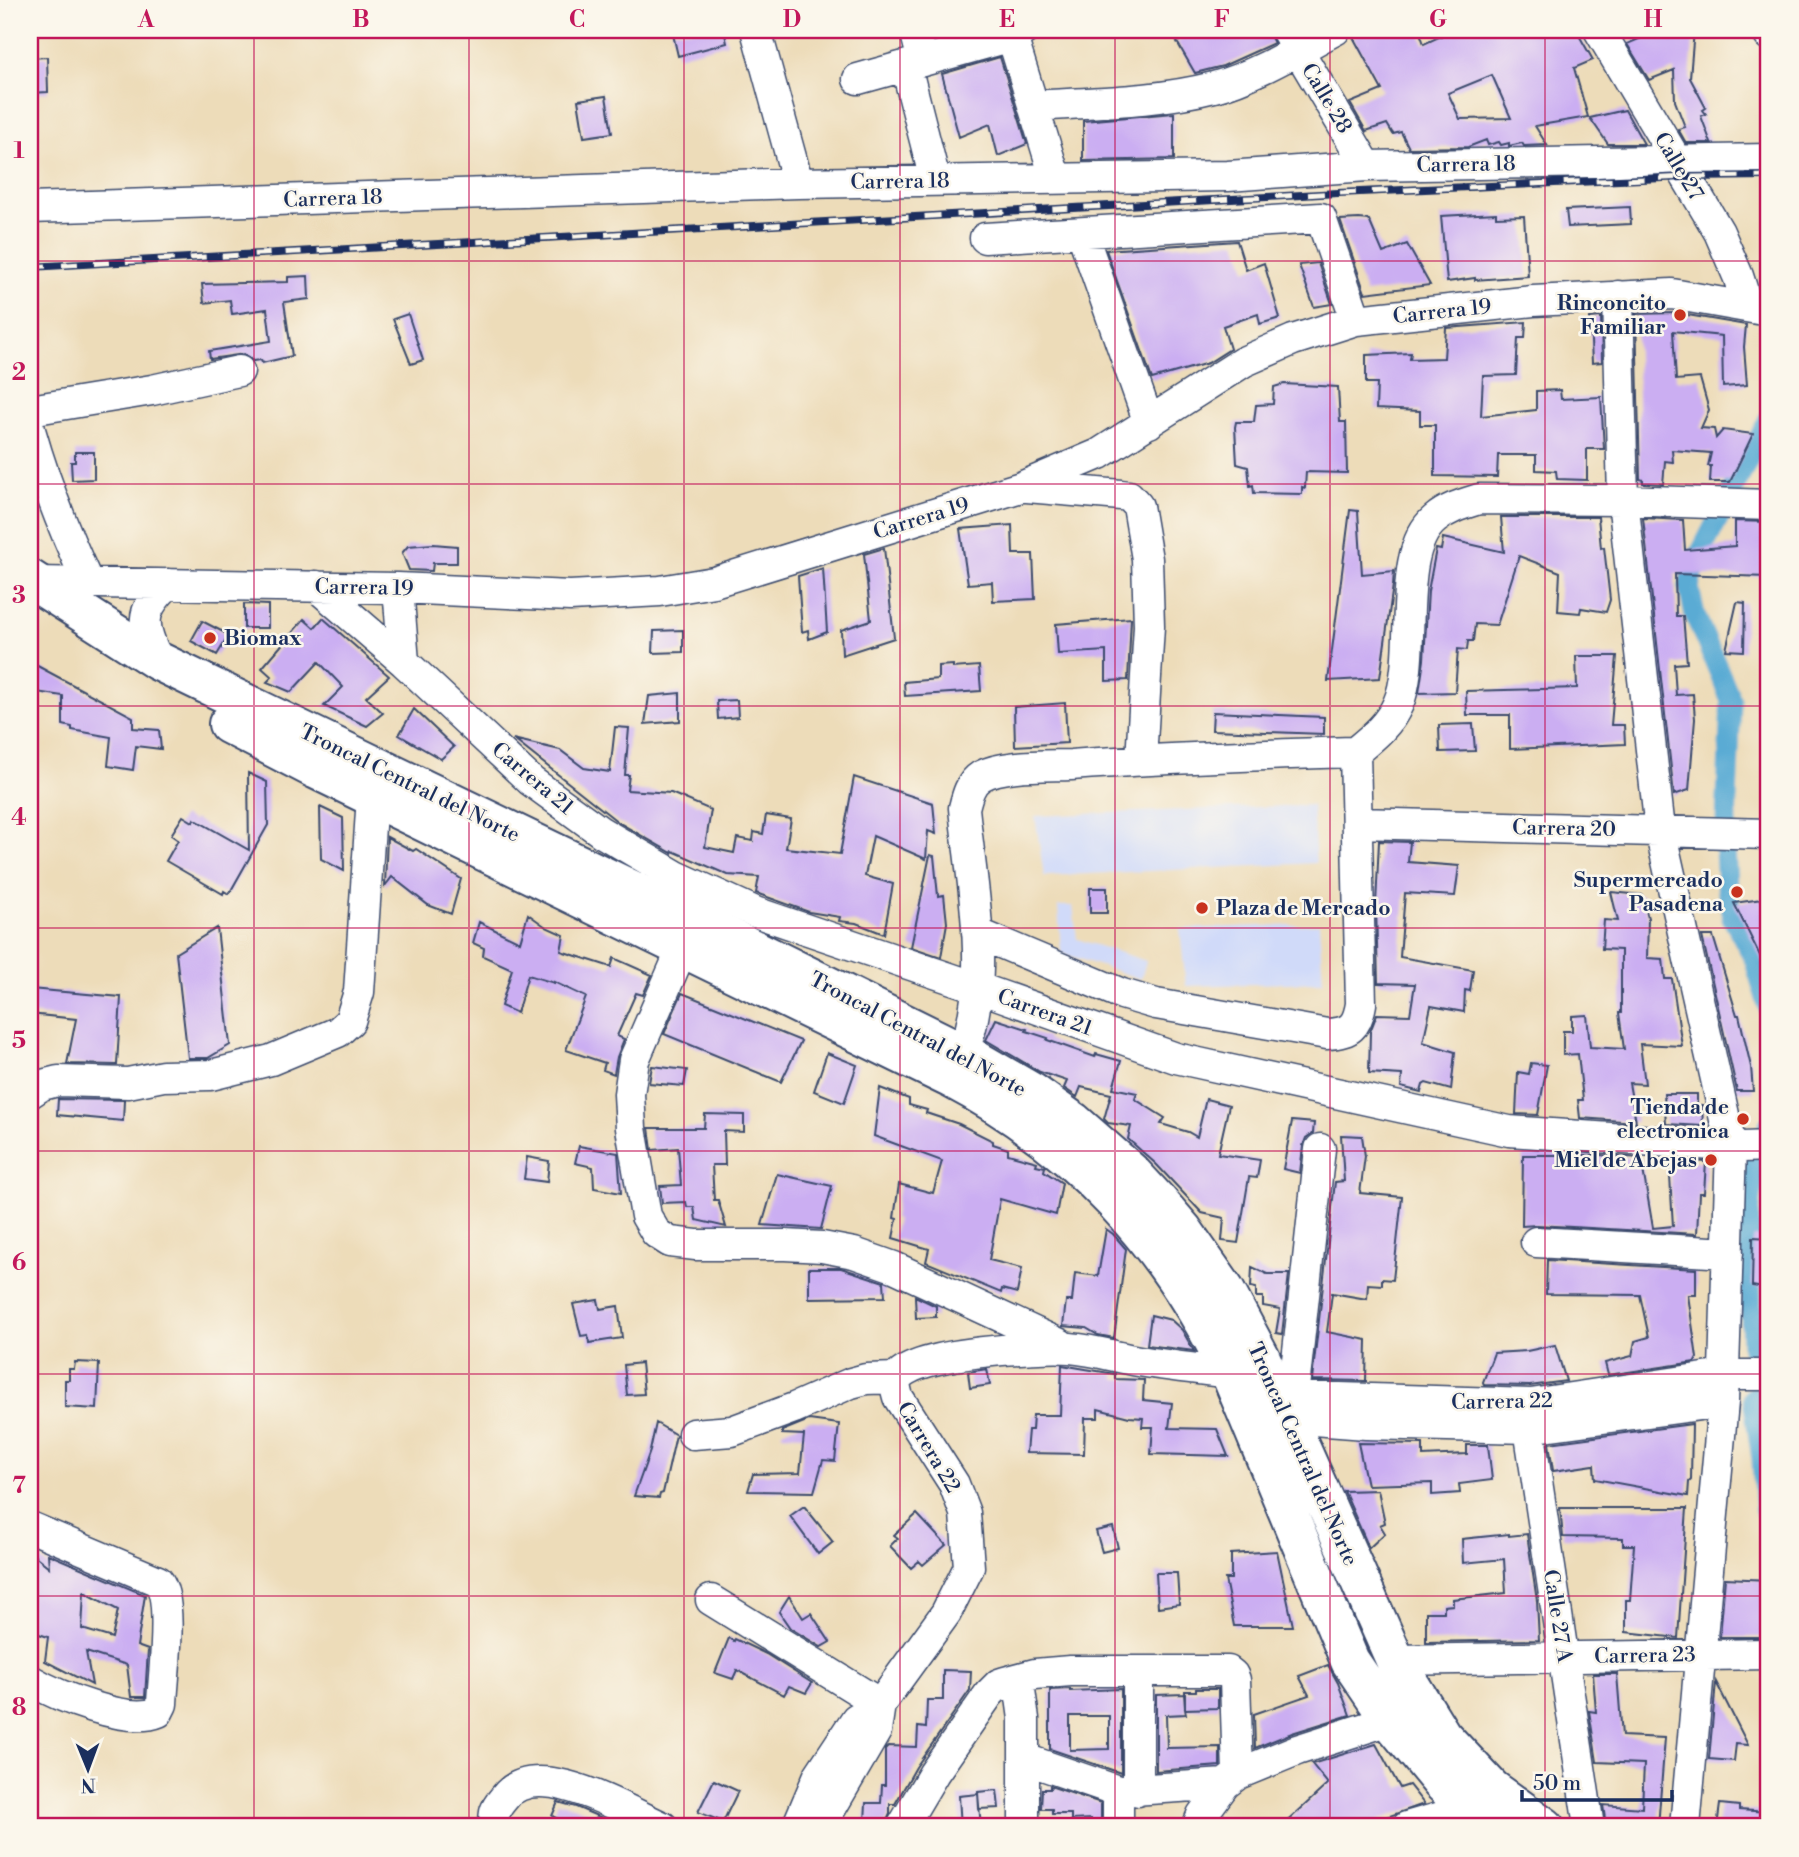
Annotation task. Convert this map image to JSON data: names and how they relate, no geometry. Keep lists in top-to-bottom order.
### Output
{
  "streets": {
    "highway": ["Troncal Central del Norte"],
    "street": [
      "Calle 28",
      "Carrera 18",
      "Calle 27",
      "Carrera 19",
      "Carrera 21",
      "Carrera 20",
      "Carrera 22",
      "Calle 27 A",
      "Carrera 23"
    ]
  },
  "crossings": [
    ["Calle 28", "Carrera 18"],
    ["Carrera 18", "Calle 27"],
    ["Calle 27", "Carrera 19"],
    ["Carrera 19", "Carrera 21"],
    ["Carrera 19", "Troncal Central del Norte"],
    ["Troncal Central del Norte", "Carrera 22"],
    ["Troncal Central del Norte", "Carrera 23"],
    ["Carrera 22", "Calle 27 A"],
    ["Calle 27 A", "Carrera 23"]
  ],
  "places": [
    "Rinconcito Familiar",
    "Biomax",
    "Supermercado Pasadena",
    "Plaza de Mercado",
    "Tienda de electronica",
    "Miel de Abejas"
  ],
  "scale_bar": "50 m",
  "north": "bottom",
  "grid": {
    "columns": [
      "A",
      "B",
      "C",
      "D",
      "E",
      "F",
      "G",
      "H"
    ],
    "rows": [
      "1",
      "2",
      "3",
      "4",
      "5",
      "6",
      "7",
      "8"
    ]
  }
}
